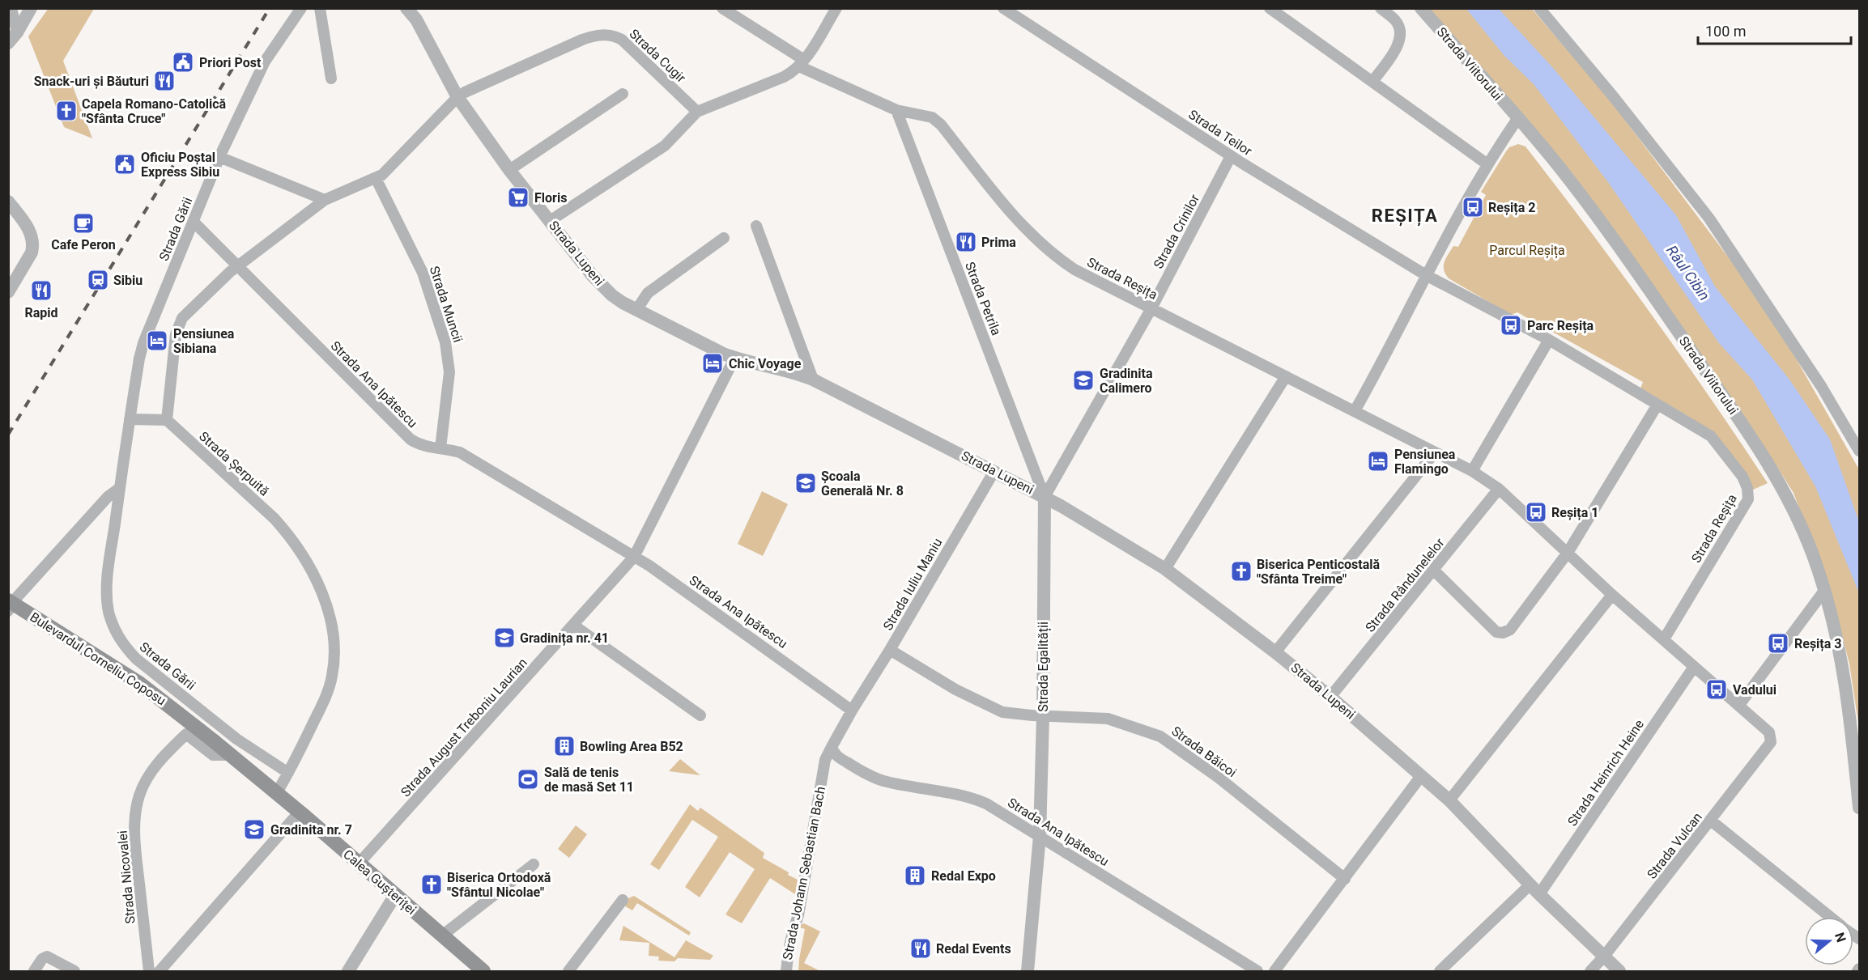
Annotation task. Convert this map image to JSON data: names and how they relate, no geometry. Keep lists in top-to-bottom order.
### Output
{
  "streets": {
    "main road": ["Bulevardul Corneliu Coposu", "Calea Gușteriței"],
    "street": [
      "Strada Cugir",
      "Strada Viitorului",
      "Strada Teilor",
      "Strada Gării",
      "Strada Crinilor",
      "Strada Lupeni",
      "Strada Reșița",
      "Strada Petrila",
      "Strada Muncii",
      "Strada Ana Ipătescu",
      "Strada Șerpuită",
      "Strada Iuliu Maniu",
      "Strada Rândunelelor",
      "Strada Egalității",
      "Strada August Treboniu Laurian",
      "Strada Băicoi",
      "Strada Heinrich Heine",
      "Strada Vulcan",
      "Strada Johann Sebastian Bach",
      "Strada Nicovalei"
    ]
  },
  "crossings": [
    ["Strada Cugir", "Strada Lupeni"],
    ["Strada Teilor", "Strada Crinilor"],
    ["Strada Teilor", "Strada Reșița"],
    ["Strada Gării", "Strada Ana Ipătescu"],
    ["Strada Gării", "Strada Șerpuită"],
    ["Strada Crinilor", "Strada Lupeni"],
    ["Strada Crinilor", "Strada Reșița"],
    ["Strada Crinilor", "Strada Petrila"],
    ["Strada Crinilor", "Strada Egalității"],
    ["Strada Lupeni", "Strada Petrila"],
    ["Strada Lupeni", "Strada Iuliu Maniu"],
    ["Strada Lupeni", "Strada Rândunelelor"],
    ["Strada Lupeni", "Strada Egalității"],
    ["Strada Lupeni", "Strada August Treboniu Laurian"],
    ["Strada Lupeni", "Strada Heinrich Heine"],
    ["Strada Lupeni", "Strada Vulcan"],
    ["Strada Reșița", "Strada Petrila"],
    ["Strada Reșița", "Strada Rândunelelor"],
    ["Strada Reșița", "Strada Heinrich Heine"],
    ["Strada Reșița", "Strada Vulcan"],
    ["Strada Petrila", "Strada Egalității"],
    ["Strada Muncii", "Strada Ana Ipătescu"],
    ["Strada Ana Ipătescu", "Strada Iuliu Maniu"],
    ["Strada Ana Ipătescu", "Strada Egalității"],
    ["Strada Ana Ipătescu", "Strada August Treboniu Laurian"],
    ["Strada Ana Ipătescu", "Strada Johann Sebastian Bach"],
    ["Strada Șerpuită", "Calea Gușteriței"],
    ["Strada Iuliu Maniu", "Strada Băicoi"],
    ["Bulevardul Corneliu Coposu", "Strada Nicovalei"],
    ["Bulevardul Corneliu Coposu", "Calea Gușteriței"],
    ["Strada Egalității", "Strada Băicoi"],
    ["Strada August Treboniu Laurian", "Calea Gușteriței"],
    ["Strada Nicovalei", "Calea Gușteriței"]
  ],
  "districts": ["REȘIȚA"],
  "water": ["Râul Cibin"],
  "parks": ["Parcul Reșița"],
  "places": {
    "public building": ["Priori Post", "Oficiu Poștal Express Sibiu"],
    "restaurant": [
      "Snack-uri și Băuturi",
      "Prima",
      "Rapid",
      "Redal Events"
    ],
    "church": ["Capela Romano-Catolică \"Sfânta Cruce\"", "Biserica Penticostală \"Sfânta Treime\"", "Biserica Ortodoxă \"Sfântul Nicolae\""],
    "supermarket": ["Floris"],
    "bus stop": [
      "Reșița 2",
      "Parc Reșița",
      "Reșița 1",
      "Reșița 3",
      "Vadului"
    ],
    "cafe": ["Cafe Peron"],
    "station": ["Sibiu"],
    "hotel": ["Pensiunea Sibiana", "Chic Voyage", "Pensiunea Flamingo"],
    "school or university": [
      "Gradinita Calimero",
      "Școala Generală Nr. 8",
      "Gradinița nr. 41",
      "Gradinita nr. 7"
    ],
    "building": ["Bowling Area B52", "Redal Expo"],
    "sports": ["Sală de tenis de masă Set 11"]
  },
  "scale_bar": "100 m",
  "north": "right"
}
